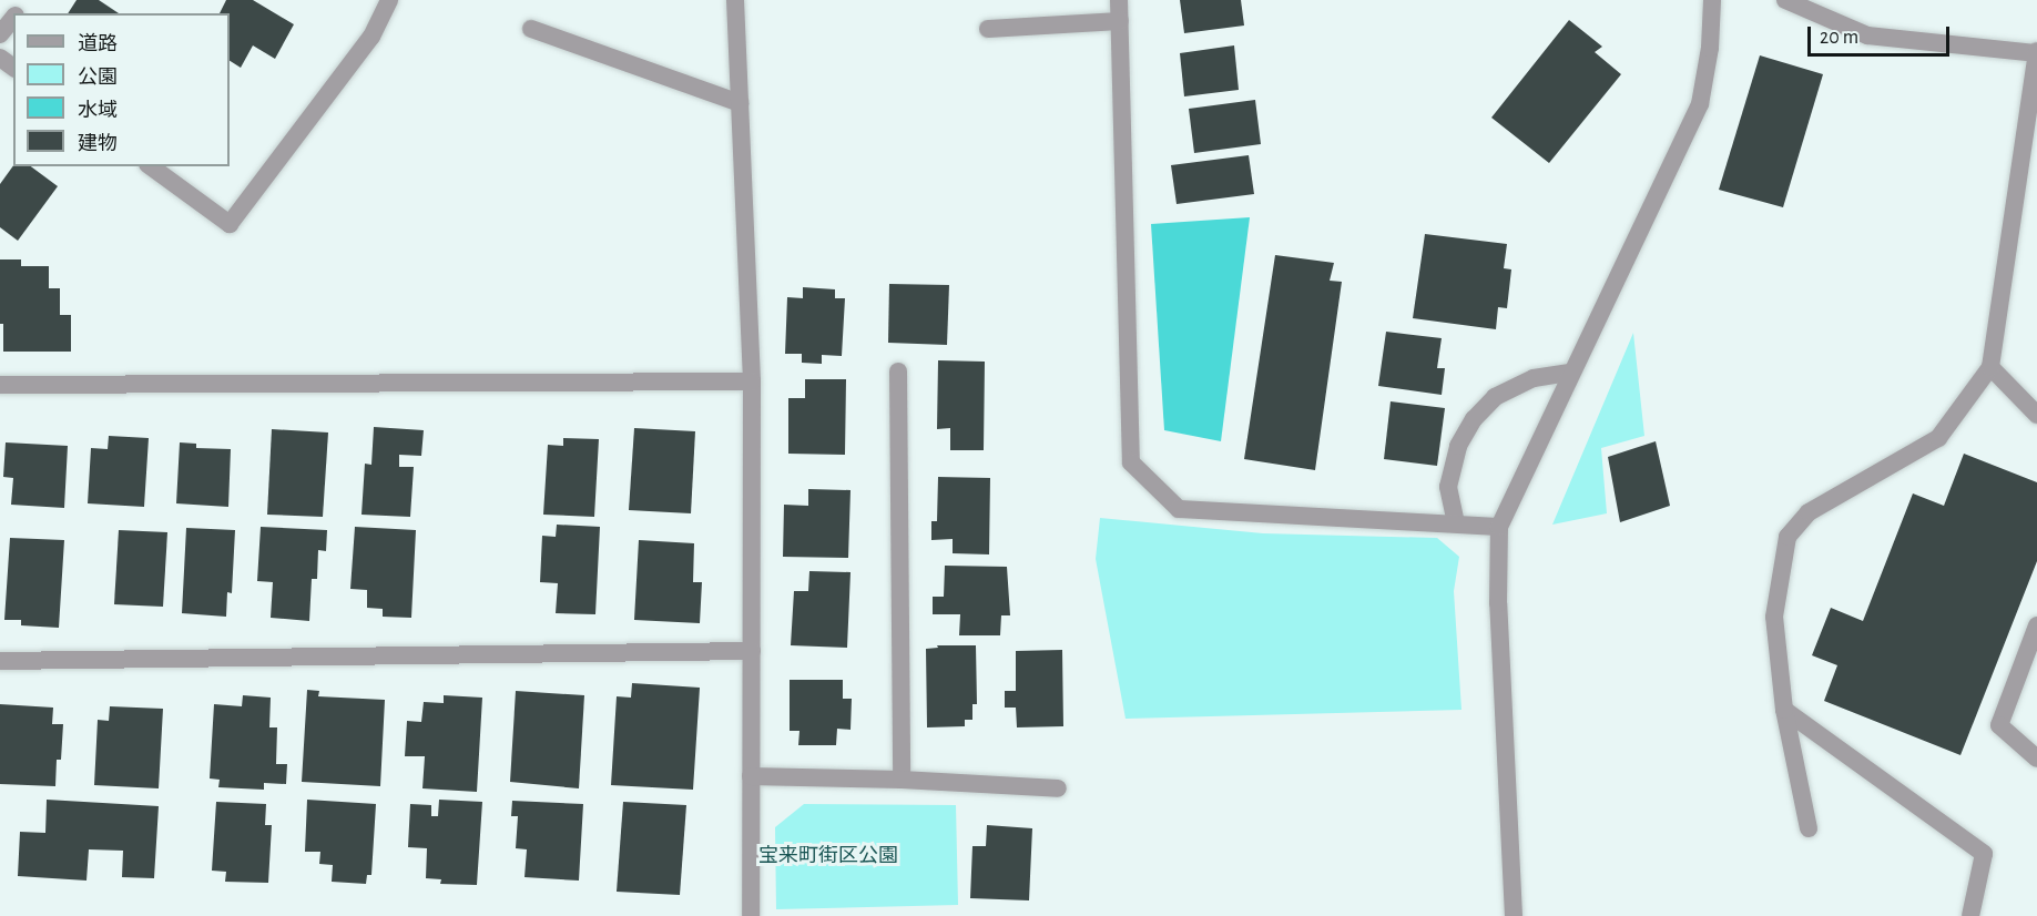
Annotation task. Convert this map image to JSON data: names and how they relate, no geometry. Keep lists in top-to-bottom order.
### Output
{
  "parks": ["宝来町街区公園"],
  "legend": [
    "道路",
    "公園",
    "水域",
    "建物"
  ],
  "scale_bar": "20 m"
}
